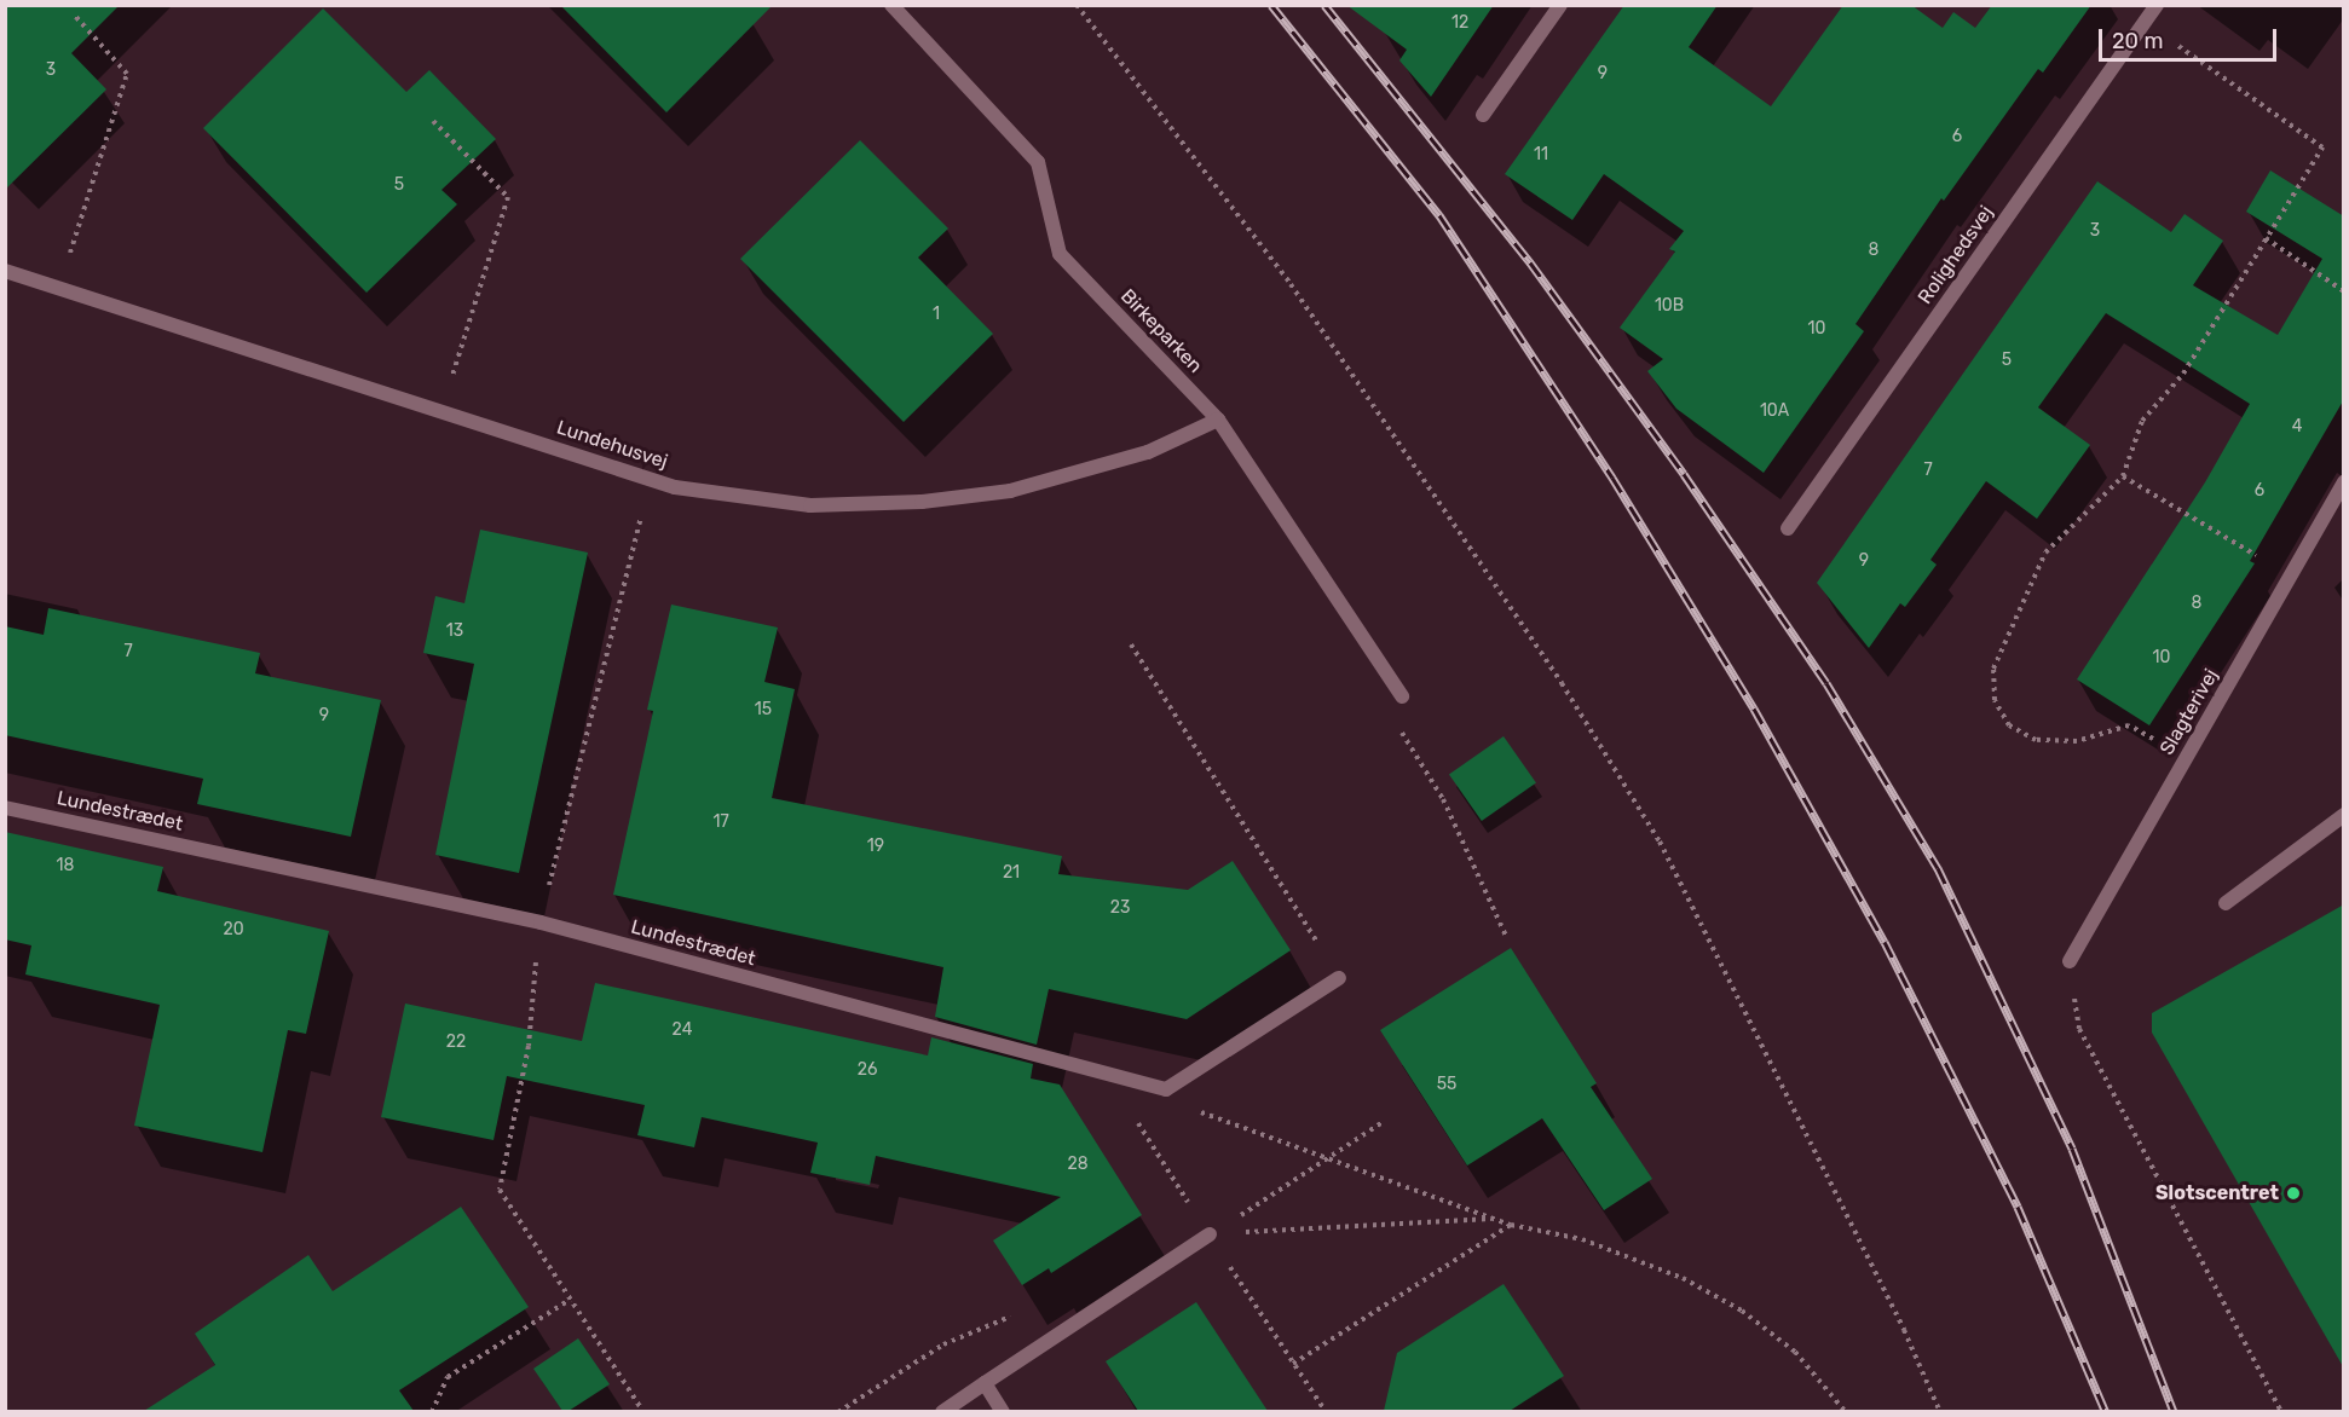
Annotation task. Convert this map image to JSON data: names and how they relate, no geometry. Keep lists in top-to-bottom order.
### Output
{
  "streets": {
    "street": [
      "Rolighedsvej",
      "Birkeparken",
      "Lundehusvej",
      "Slagterivej",
      "Lundestrædet"
    ]
  },
  "crossings": [
    ["Birkeparken", "Lundehusvej"]
  ],
  "places": ["Slotscentret"],
  "house_numbers": [
    "12",
    "3",
    "9",
    "6",
    "11",
    "5",
    "3",
    "8",
    "10B",
    "1",
    "10",
    "5",
    "10A",
    "4",
    "7",
    "6",
    "9",
    "8",
    "13",
    "7",
    "10",
    "15",
    "9",
    "17",
    "19",
    "18",
    "21",
    "23",
    "20",
    "24",
    "22",
    "26",
    "55",
    "28"
  ],
  "scale_bar": "20 m"
}
